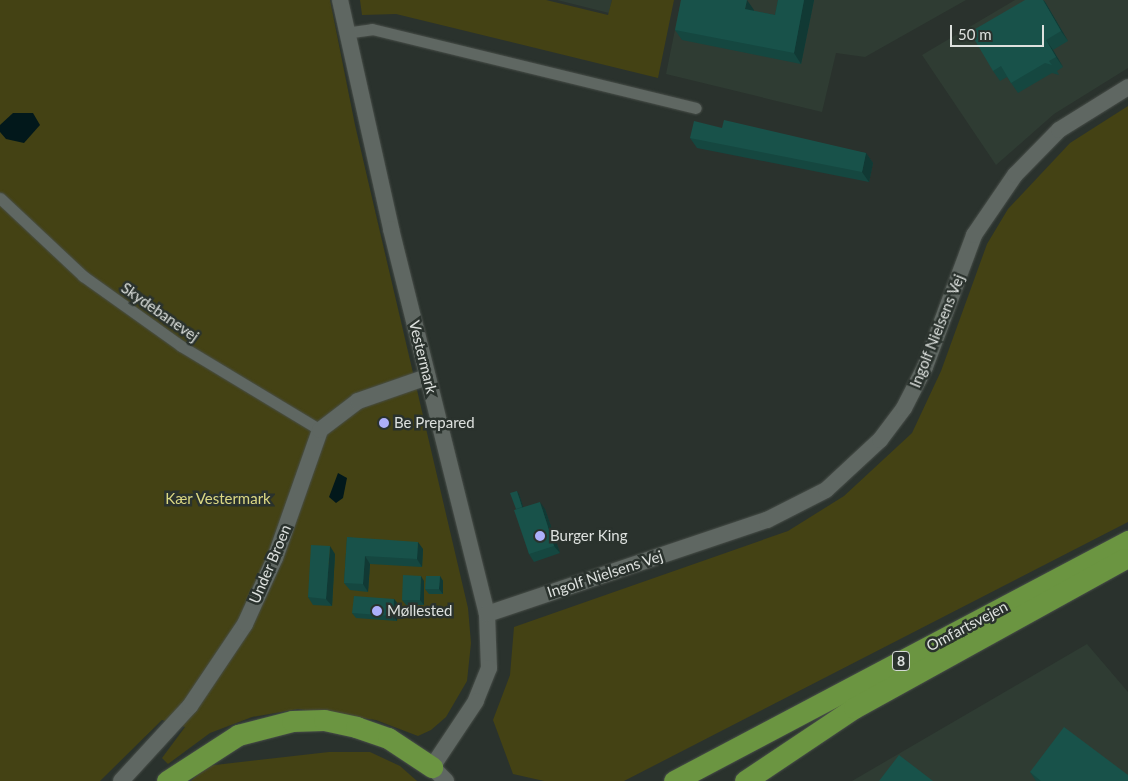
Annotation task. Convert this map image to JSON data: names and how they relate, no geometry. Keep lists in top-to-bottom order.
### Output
{
  "streets": {
    "highway": ["Omfartsvejen", "8"],
    "street": [
      "Skydebanevej",
      "Ingolf Nielsens Vej",
      "Vestermark",
      "Under Broen"
    ]
  },
  "crossings": [
    ["Skydebanevej", "Under Broen"],
    ["Ingolf Nielsens Vej", "Vestermark"]
  ],
  "parks": ["Kær Vestermark"],
  "places": ["Be Prepared", "Burger King", "Møllested"],
  "scale_bar": "50 m"
}
